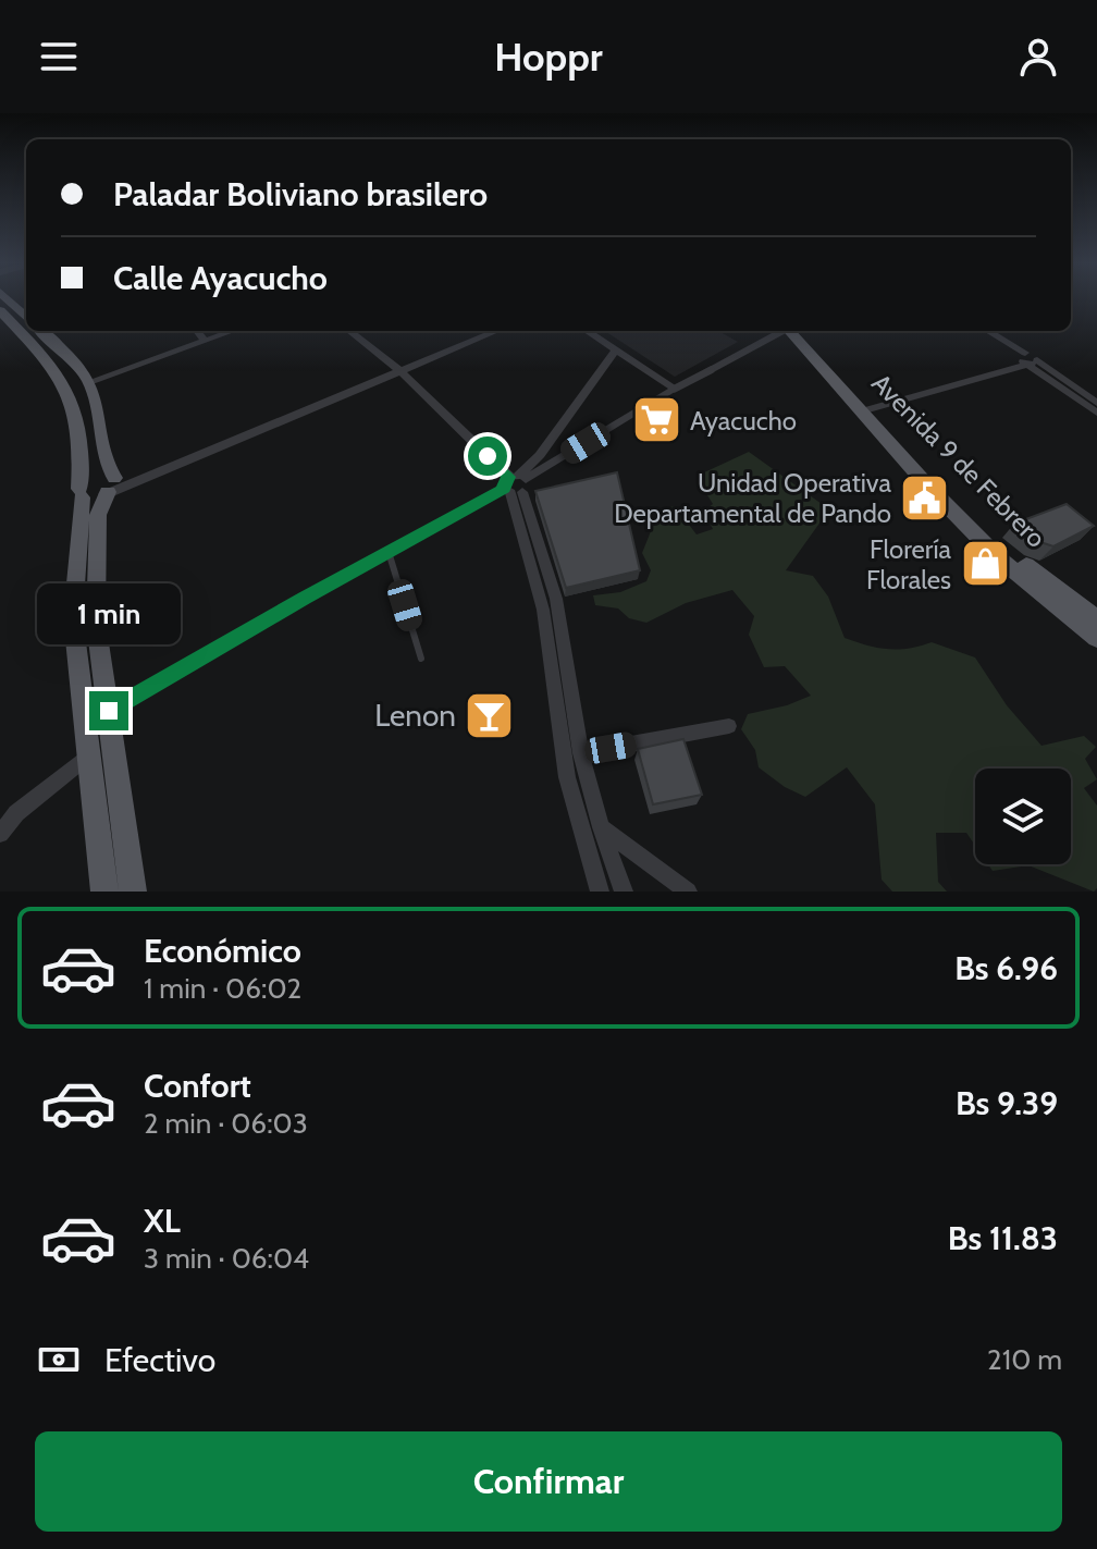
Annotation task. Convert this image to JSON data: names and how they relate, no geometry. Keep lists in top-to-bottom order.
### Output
{
  "streets": {
    "main road": ["Avenida 9 de Febrero"]
  },
  "places": {
    "supermarket": ["Ayacucho"],
    "public building": ["Unidad Operativa Departamental de Pando"],
    "shop": ["Florería Florales"],
    "bar": ["Lenon"]
  },
  "page": {
    "header": "Hoppr",
    "banner": ["Paladar Boliviano brasilero", "Calle Ayacucho"],
    "bubble": "1 min",
    "list": [
      {
        "name": "Económico",
        "note": "1 min · 06:02",
        "value": "Bs 6.96"
      },
      {
        "name": "Confort",
        "note": "2 min · 06:03",
        "value": "Bs 9.39"
      },
      {
        "name": "XL",
        "note": "3 min · 06:04",
        "value": "Bs 11.83"
      }
    ],
    "pay": ["Efectivo", "210 m"],
    "buttons": "Confirmar"
  }
}
